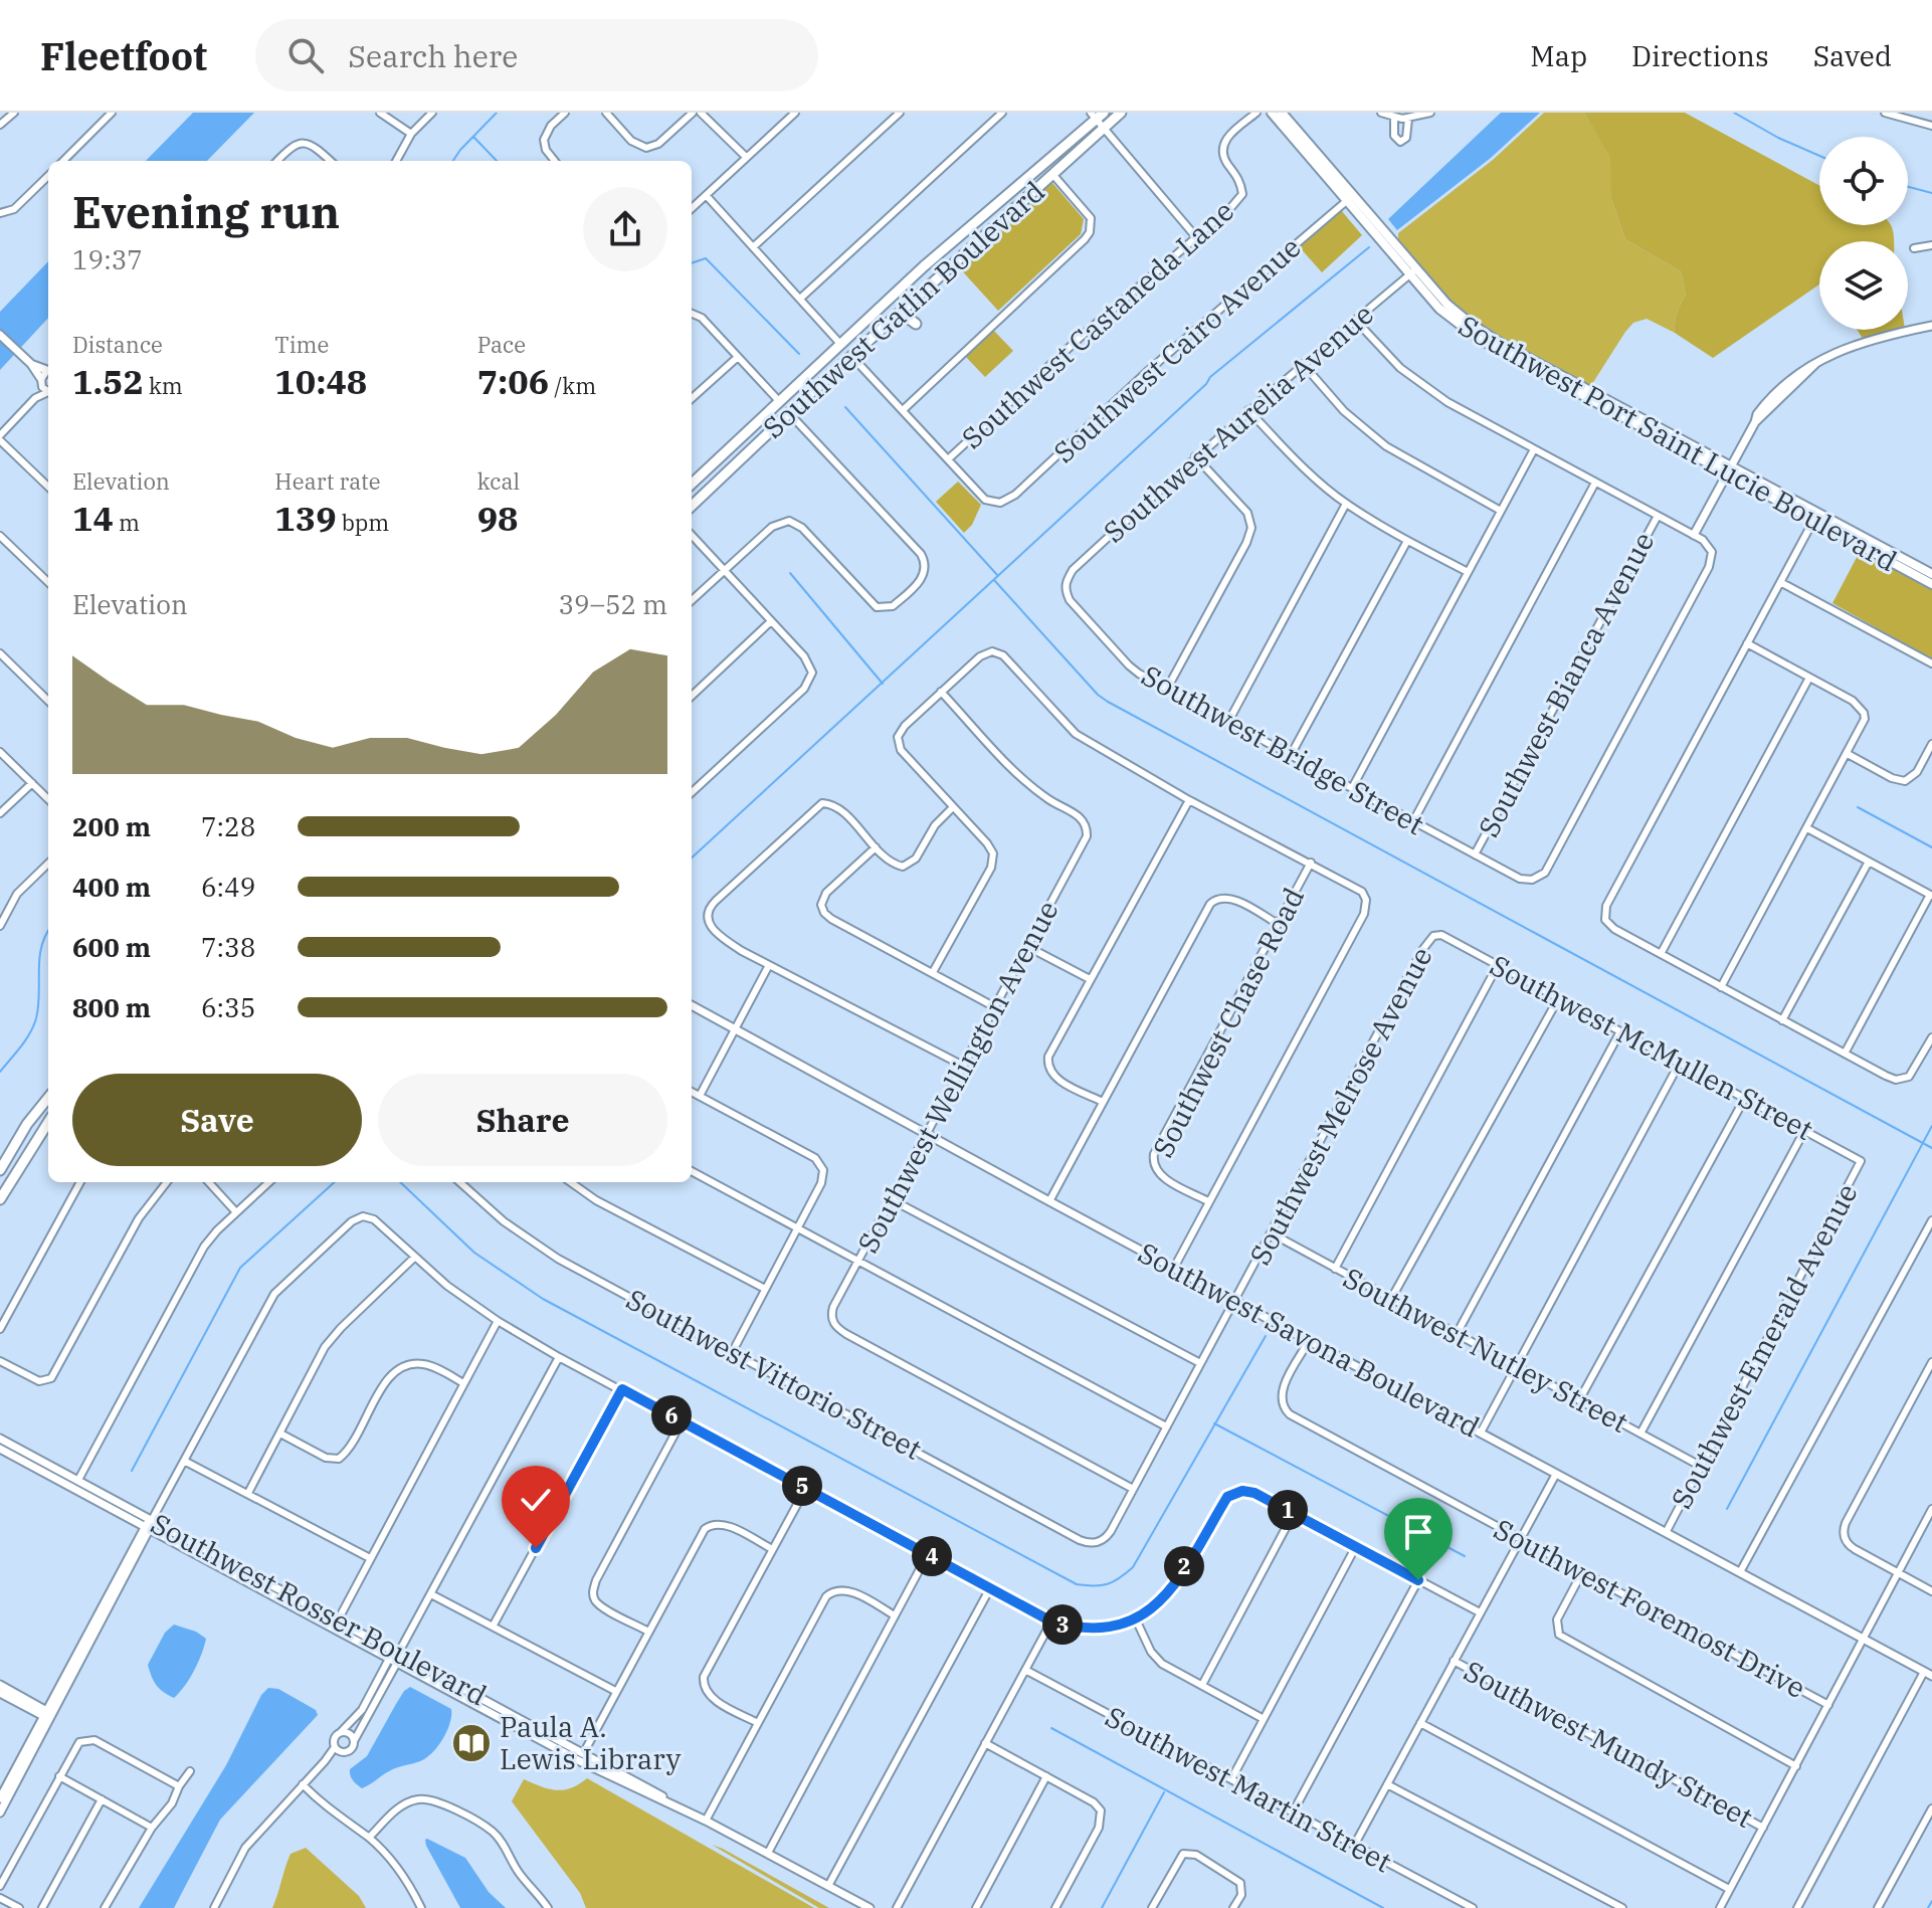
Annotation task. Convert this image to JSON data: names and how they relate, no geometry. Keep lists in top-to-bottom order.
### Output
{
  "streets": {
    "main road": ["Southwest Gatlin Boulevard", "Southwest Port Saint Lucie Boulevard"],
    "street": [
      "Southwest Castaneda Lane",
      "Southwest Cairo Avenue",
      "Southwest Aurelia Avenue",
      "Southwest Bianca Avenue",
      "Southwest Bridge Street",
      "Southwest Chase Road",
      "Southwest McMullen Street",
      "Southwest Wellington Avenue",
      "Southwest Melrose Avenue",
      "Southwest Savona Boulevard",
      "Southwest Emerald Avenue",
      "Southwest Nutley Street",
      "Southwest Vittorio Street",
      "Southwest Foremost Drive",
      "Southwest Rosser Boulevard",
      "Southwest Mundy Street",
      "Southwest Martin Street"
    ]
  },
  "crossings": [
    ["Southwest Castaneda Lane", "Southwest Cairo Avenue"],
    ["Southwest Cairo Avenue", "Southwest Port Saint Lucie Boulevard"],
    ["Southwest Aurelia Avenue", "Southwest Port Saint Lucie Boulevard"],
    ["Southwest Aurelia Avenue", "Southwest Bridge Street"],
    ["Southwest Bianca Avenue", "Southwest Bridge Street"],
    ["Southwest McMullen Street", "Southwest Melrose Avenue"],
    ["Southwest McMullen Street", "Southwest Emerald Avenue"],
    ["Southwest Wellington Avenue", "Southwest Melrose Avenue"],
    ["Southwest Wellington Avenue", "Southwest Savona Boulevard"],
    ["Southwest Melrose Avenue", "Southwest Savona Boulevard"],
    ["Southwest Melrose Avenue", "Southwest Nutley Street"],
    ["Southwest Melrose Avenue", "Southwest Vittorio Street"],
    ["Southwest Savona Boulevard", "Southwest Emerald Avenue"],
    ["Southwest Savona Boulevard", "Southwest Foremost Drive"],
    ["Southwest Emerald Avenue", "Southwest Nutley Street"]
  ],
  "places": {
    "library": ["Paula A. Lewis Library"]
  },
  "page": {
    "header": "Fleetfoot",
    "search": "Search here",
    "nav": ["Map", "Directions", "Saved"],
    "heading": ["Evening run", "19:37"],
    "stats": [
      ["Distance", "1.52 km"],
      ["Time", "10:48"],
      ["Pace", "7:06 /km"],
      ["Elevation", "14 m"],
      ["Heart rate", "139 bpm"],
      ["kcal", "98"]
    ],
    "chart": ["Elevation", "39–52 m"],
    "list": [
      {
        "name": "200 m",
        "note": "7:28"
      },
      {
        "name": "400 m",
        "note": "6:49"
      },
      {
        "name": "600 m",
        "note": "7:38"
      },
      {
        "name": "800 m",
        "note": "6:35"
      }
    ],
    "buttons": ["Save", "Share"],
    "pins": [
      "6",
      "5",
      "1",
      "4",
      "2",
      "3"
    ]
  }
}
